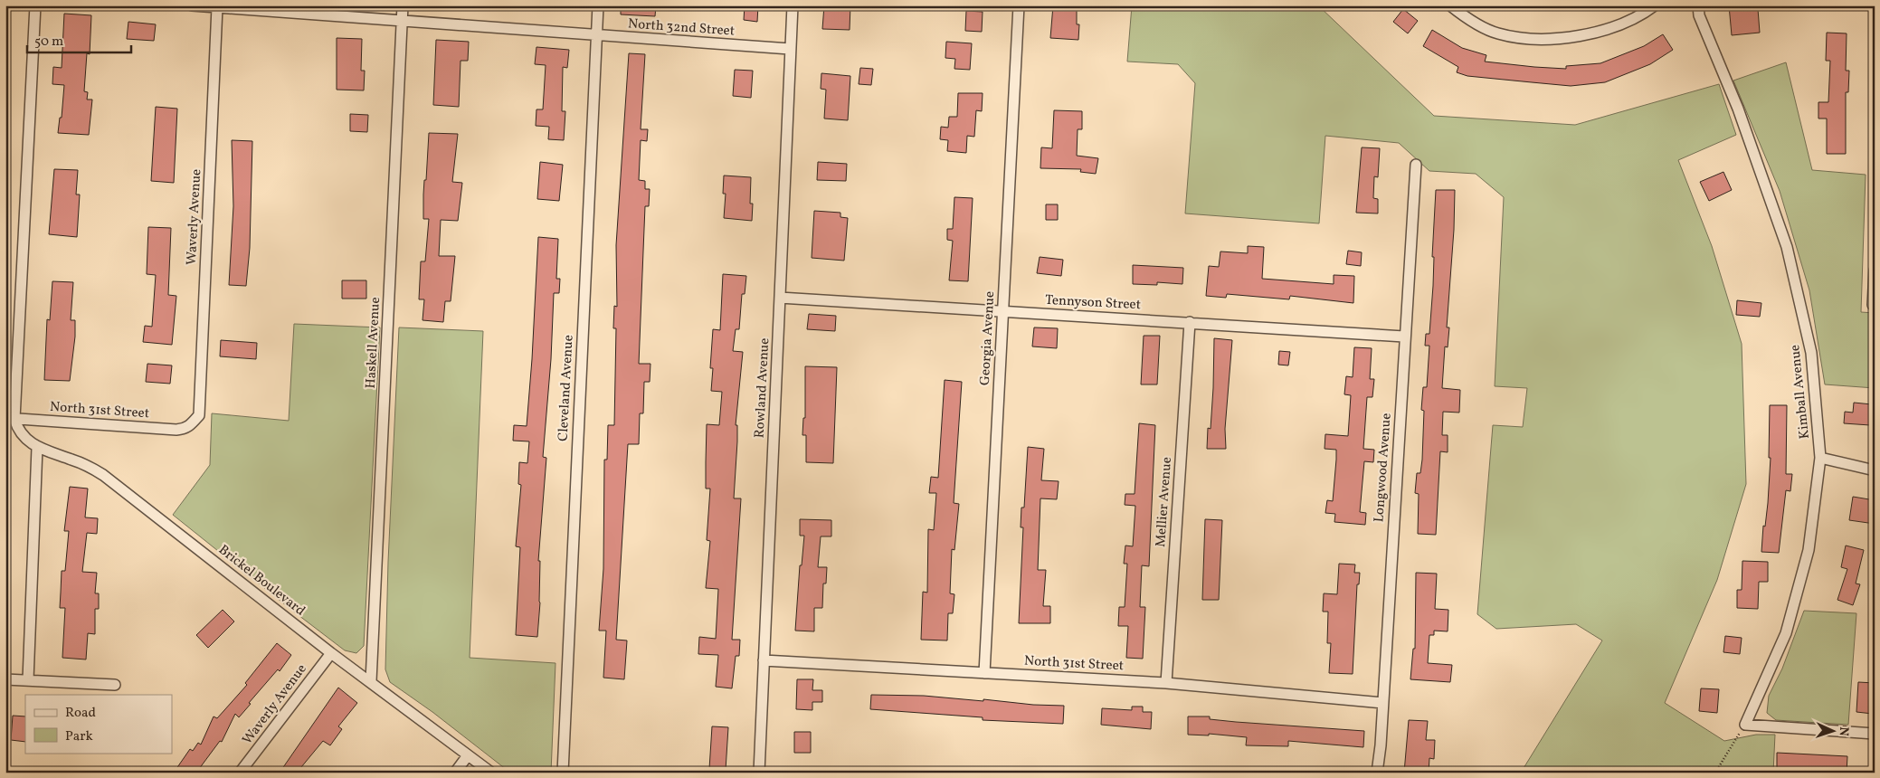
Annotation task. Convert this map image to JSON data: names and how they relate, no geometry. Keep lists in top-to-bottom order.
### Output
{
  "streets": {
    "street": [
      "North 32nd Street",
      "Waverly Avenue",
      "Tennyson Street",
      "Georgia Avenue",
      "Haskell Avenue",
      "Cleveland Avenue",
      "Rowland Avenue",
      "Kimball Avenue",
      "North 31st Street",
      "Longwood Avenue",
      "Mellier Avenue",
      "Brickel Boulevard"
    ]
  },
  "crossings": [
    ["North 32nd Street", "Waverly Avenue"],
    ["North 32nd Street", "Haskell Avenue"],
    ["North 32nd Street", "Cleveland Avenue"],
    ["North 32nd Street", "Rowland Avenue"],
    ["Waverly Avenue", "North 31st Street"],
    ["Waverly Avenue", "Brickel Boulevard"],
    ["Tennyson Street", "Georgia Avenue"],
    ["Tennyson Street", "Rowland Avenue"],
    ["Tennyson Street", "Longwood Avenue"],
    ["Tennyson Street", "Mellier Avenue"],
    ["Georgia Avenue", "North 31st Street"],
    ["Haskell Avenue", "Brickel Boulevard"],
    ["Rowland Avenue", "North 31st Street"],
    ["North 31st Street", "Longwood Avenue"],
    ["North 31st Street", "Mellier Avenue"],
    ["North 31st Street", "Brickel Boulevard"]
  ],
  "legend": ["Road", "Park"],
  "scale_bar": "50 m",
  "north": "right"
}
